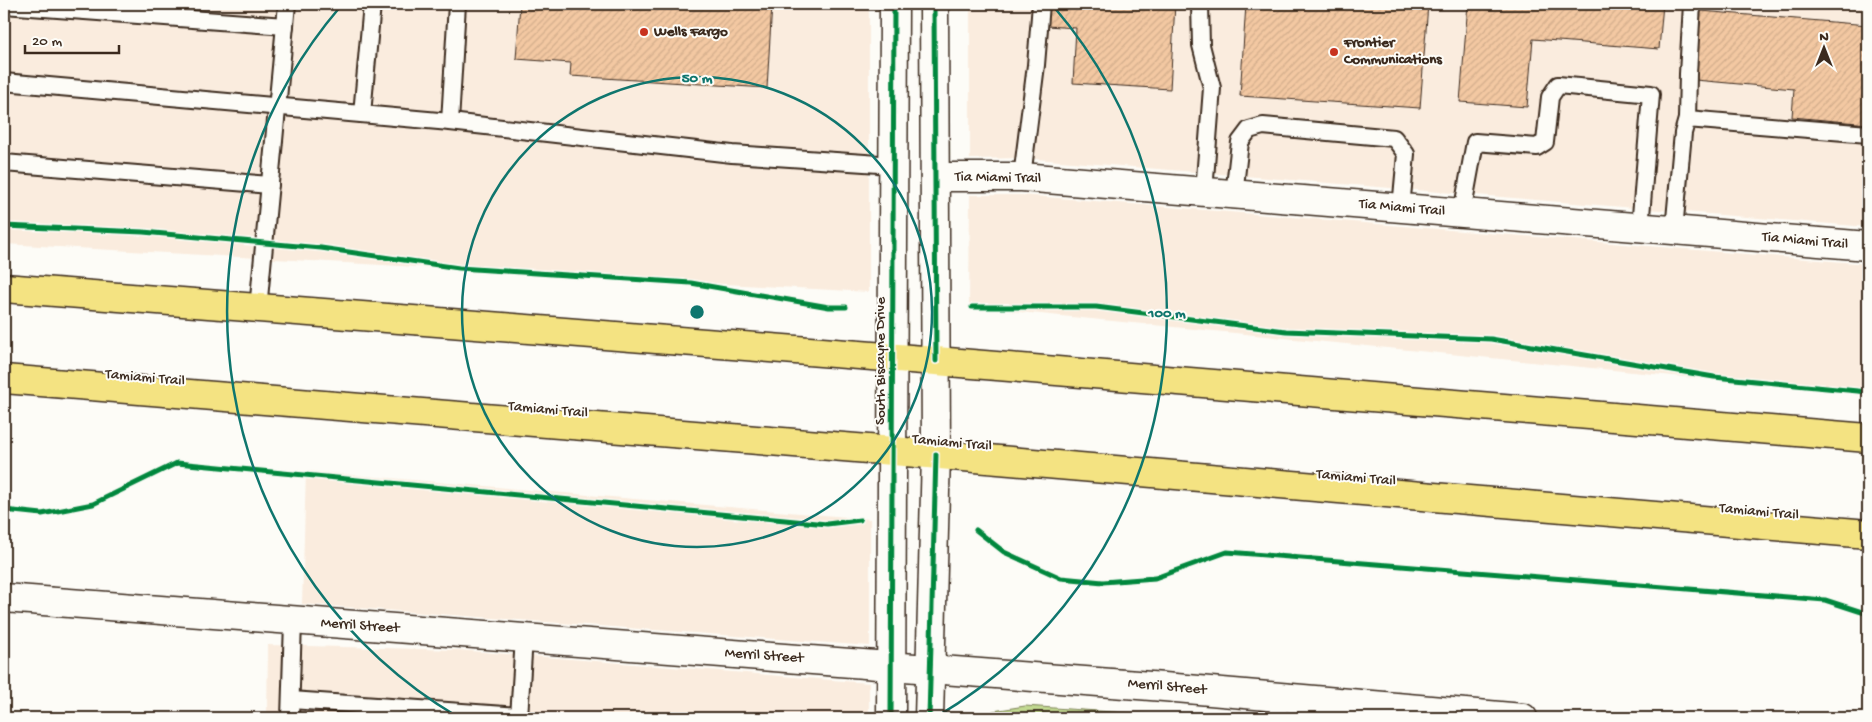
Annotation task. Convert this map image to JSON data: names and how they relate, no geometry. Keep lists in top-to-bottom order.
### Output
{
  "streets": {
    "main road": ["Tamiami Trail"],
    "street": ["Tia Miami Trail", "South Biscayne Drive", "Merril Street"]
  },
  "crossings": [
    ["South Biscayne Drive", "Tamiami Trail"],
    ["South Biscayne Drive", "Merril Street"]
  ],
  "places": ["Wells Fargo", "Frontier Communications"],
  "scale_bar": "20 m",
  "north": "top",
  "rings": ["50 m", "100 m"]
}
